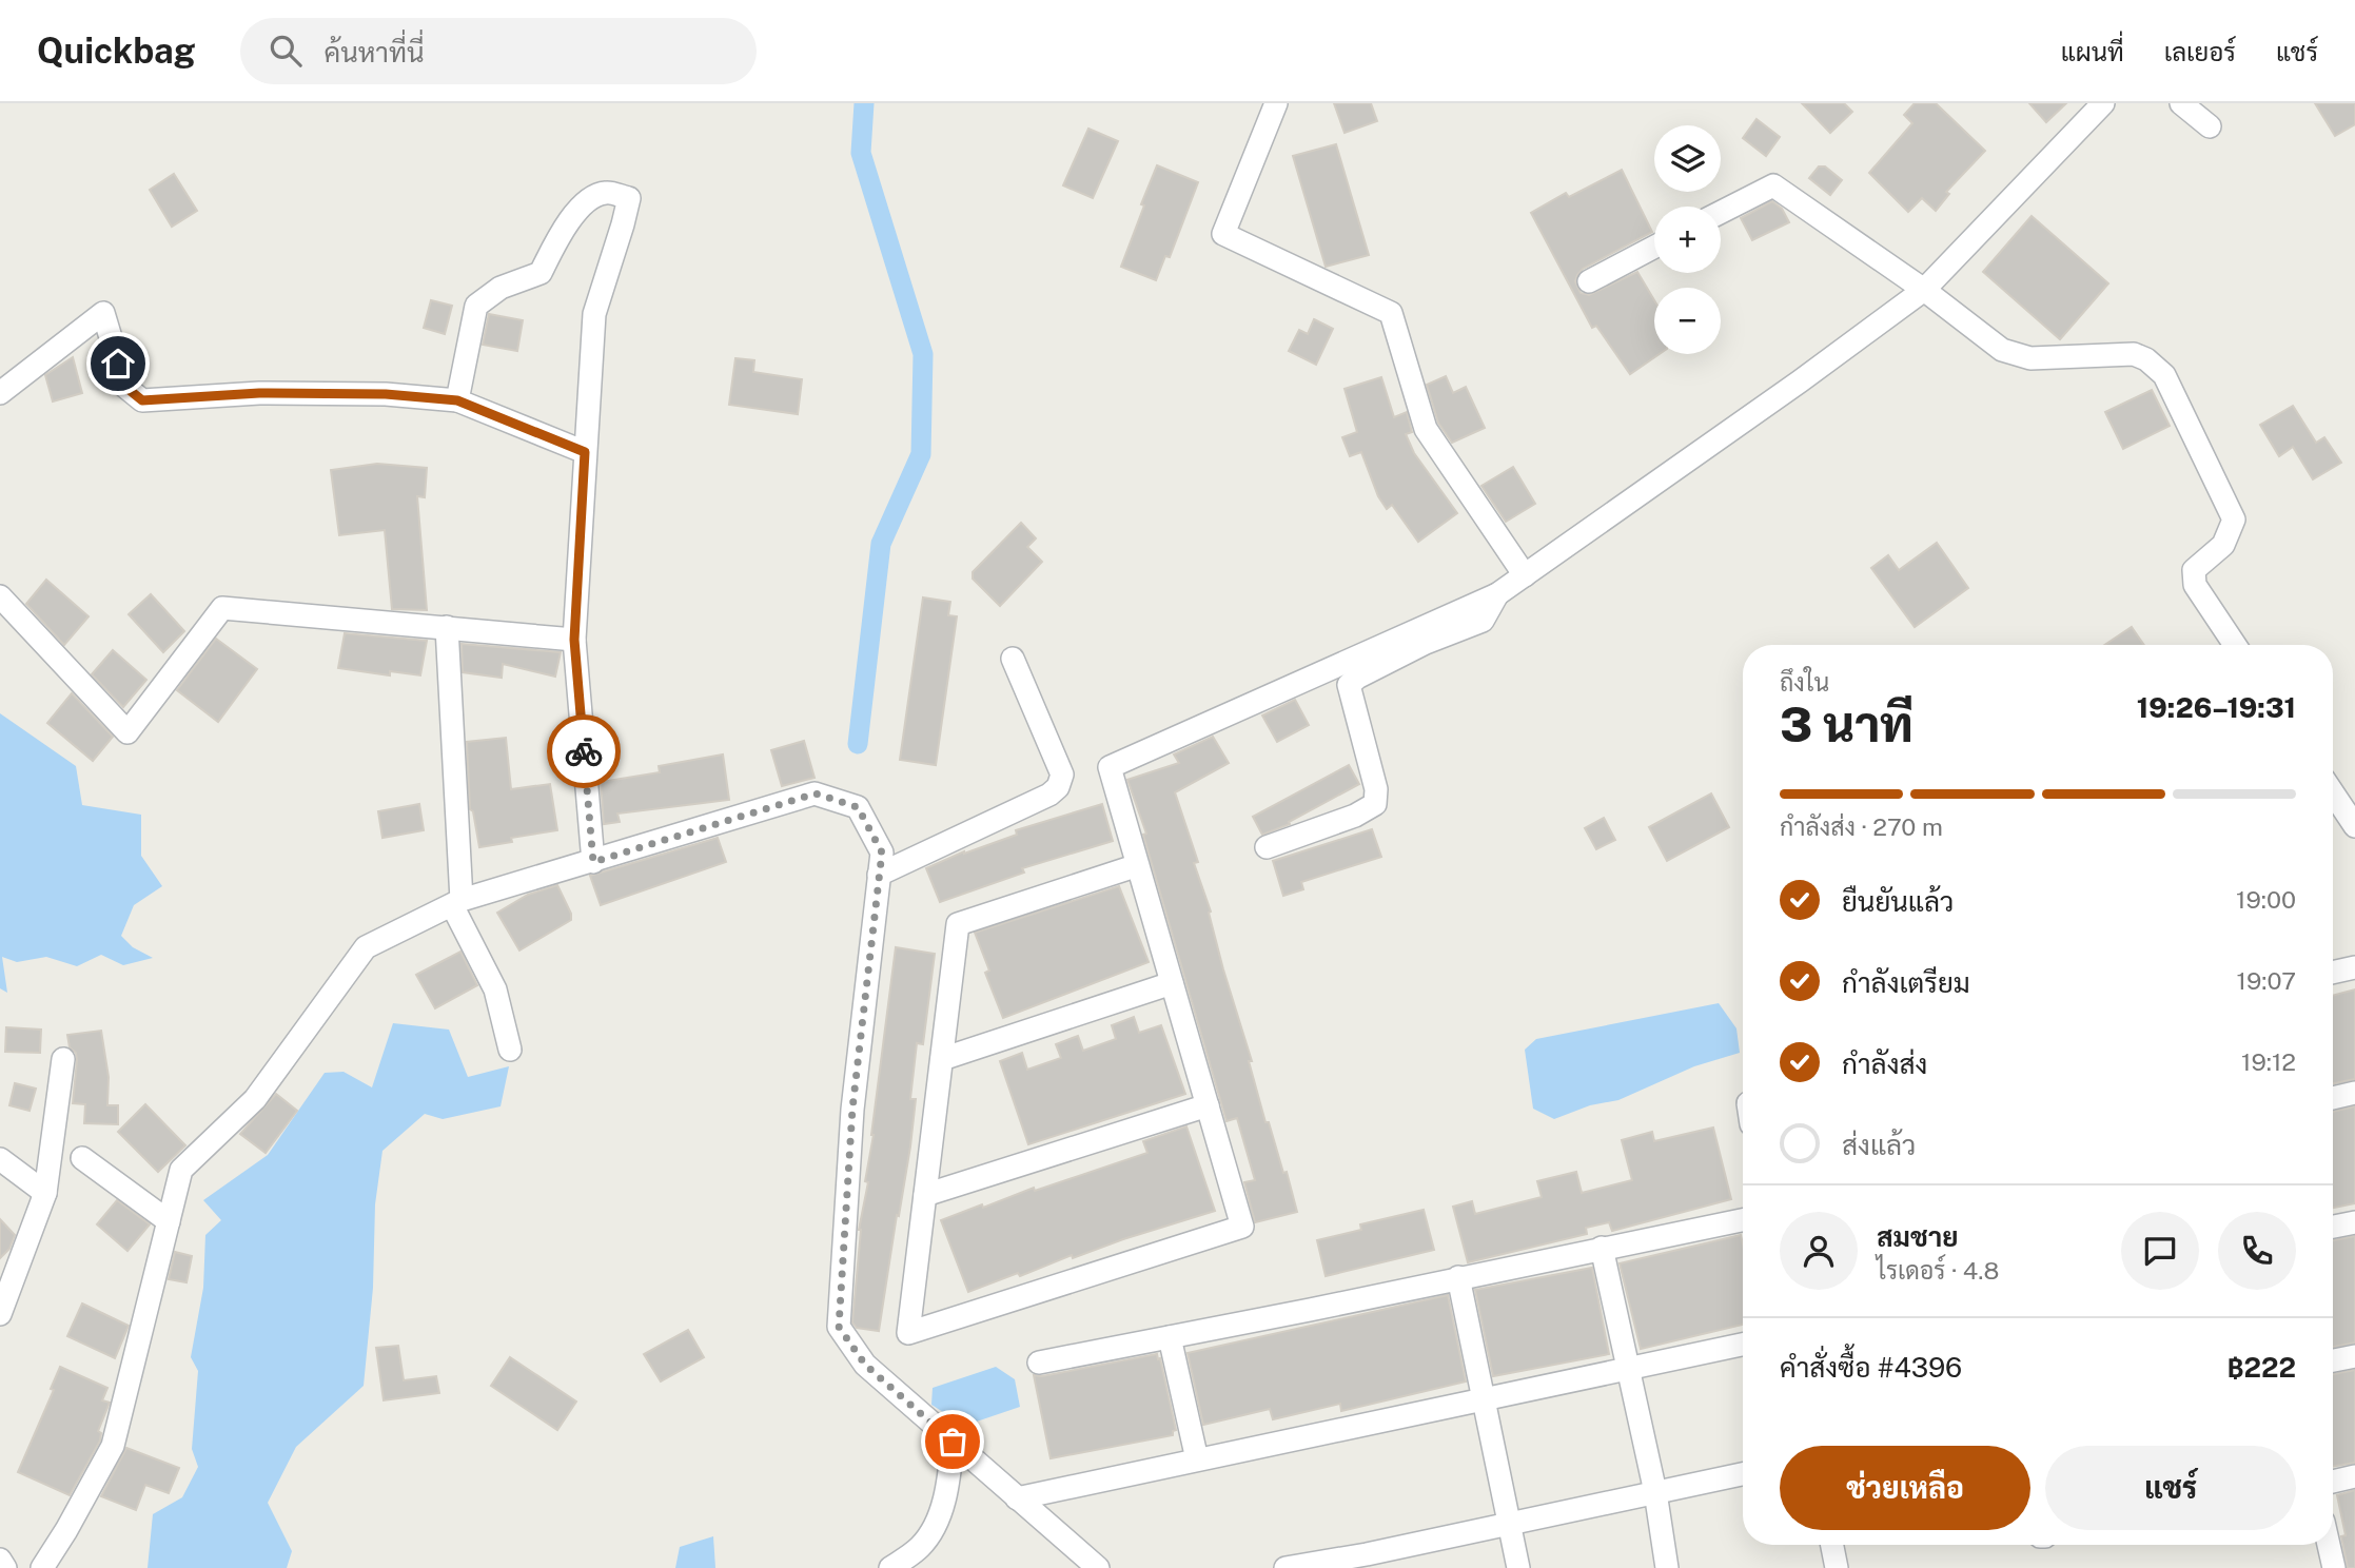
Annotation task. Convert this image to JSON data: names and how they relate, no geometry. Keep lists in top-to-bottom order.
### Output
{
  "page": {
    "header": "Quickbag",
    "search": "ค้นหาที่นี่",
    "nav": ["แผนที่", "เลเยอร์", "แชร์"],
    "map_buttons": ["+", "−"],
    "heading": ["3 นาที", "ถึงใน", "19:26–19:31"],
    "panel": [
      "สมชาย",
      "ไรเดอร์ · 4.8",
      "คำสั่งซื้อ #4396",
      "฿222"
    ],
    "bar": "กำลังส่ง · 270 m",
    "list": [
      ["ยืนยันแล้ว", "19:00"],
      ["กำลังเตรียม", "19:07"],
      ["กำลังส่ง", "19:12"],
      "ส่งแล้ว"
    ],
    "buttons": ["ช่วยเหลือ", "แชร์"]
  }
}
